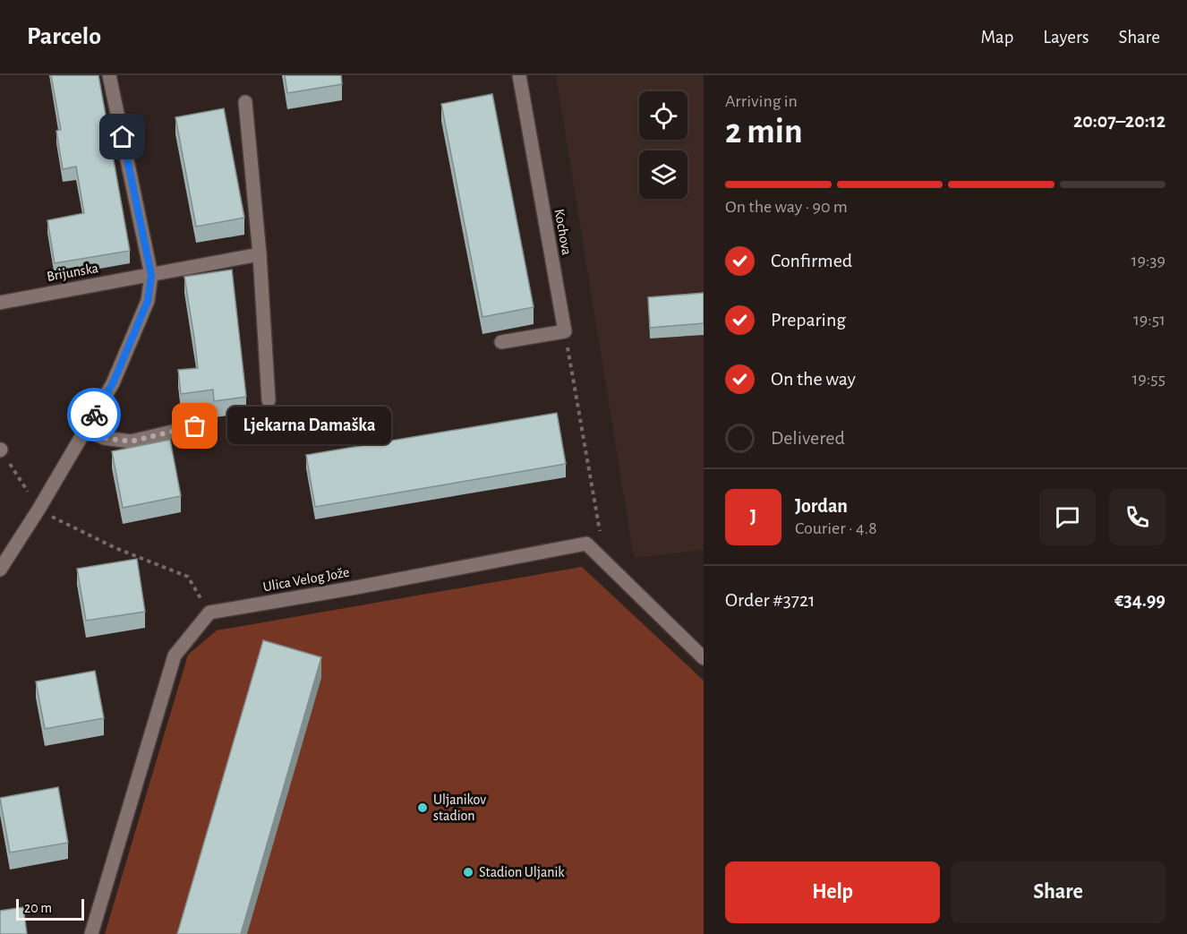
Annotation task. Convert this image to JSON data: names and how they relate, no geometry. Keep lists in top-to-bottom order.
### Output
{
  "streets": {
    "street": ["Kochova", "Brijunska", "Ulica Velog Jože"]
  },
  "places": ["Ljekarna Damaška", "Uljanikov stadion", "Stadion Uljanik"],
  "scale_bar": "20 m",
  "page": {
    "header": "Parcelo",
    "nav": ["Map", "Layers", "Share"],
    "heading": ["2 min", "Arriving in", "20:07–20:12"],
    "panel": [
      "Jordan",
      "Courier · 4.8",
      "Order #3721",
      "€34.99"
    ],
    "bar": "On the way · 90 m",
    "list": [
      ["Confirmed", "19:39"],
      ["Preparing", "19:51"],
      ["On the way", "19:55"],
      "Delivered"
    ],
    "bubble": "Ljekarna Damaška",
    "round": "J",
    "buttons": ["Help", "Share"],
    "scale": "20 m"
  }
}
